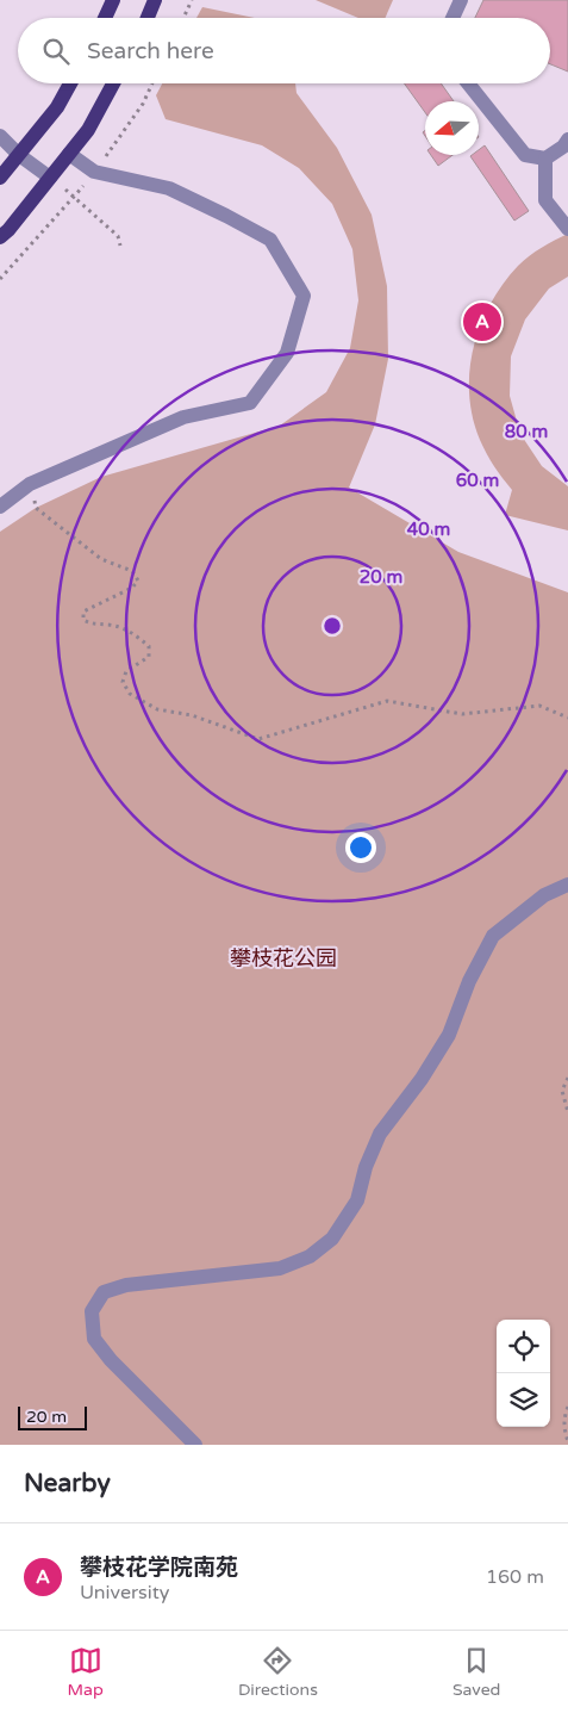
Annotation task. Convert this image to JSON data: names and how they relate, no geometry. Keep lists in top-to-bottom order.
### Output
{
  "parks": ["攀枝花公园"],
  "scale_bar": "20 m",
  "north": "left",
  "page": {
    "search": "Search here",
    "pins": "A",
    "scale": "20 m",
    "heading": "Nearby",
    "list": [
      {
        "mark": "A",
        "name": "攀枝花学院南苑",
        "note": "University",
        "value": "160 m"
      }
    ],
    "nav": ["Map", "Directions", "Saved"]
  },
  "rings": [
    "80 m",
    "60 m",
    "40 m",
    "20 m"
  ]
}
